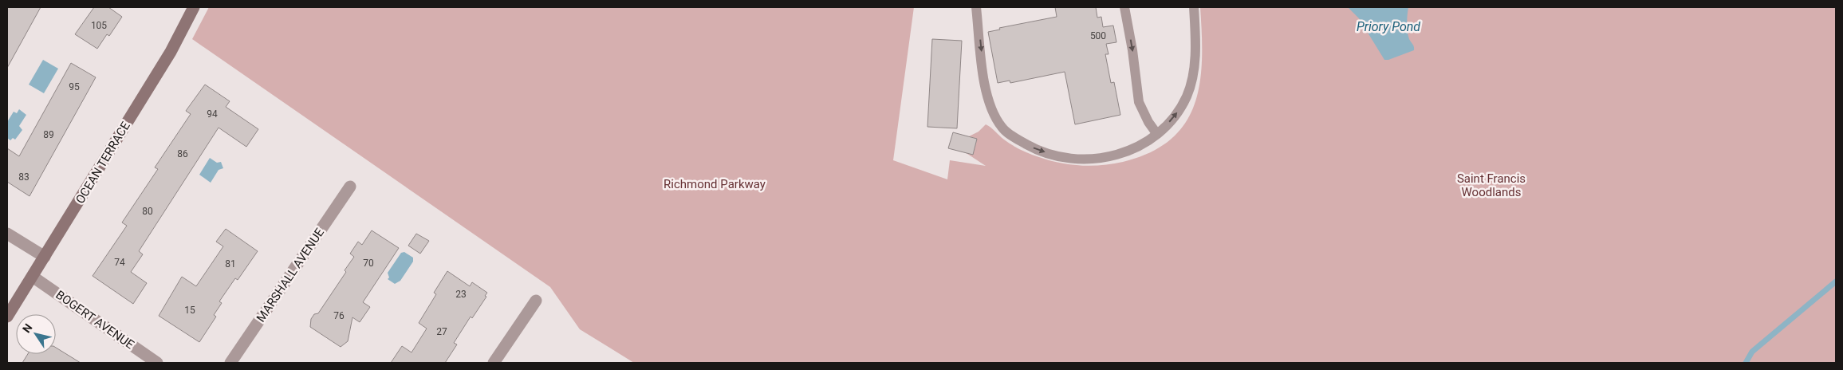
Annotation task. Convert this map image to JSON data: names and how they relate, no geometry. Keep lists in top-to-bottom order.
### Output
{
  "streets": {
    "street": ["OCEAN TERRACE", "MARSHALL AVENUE", "BOGERT AVENUE"]
  },
  "crossings": [
    ["OCEAN TERRACE", "BOGERT AVENUE"]
  ],
  "water": ["Priory Pond"],
  "parks": ["Saint Francis Woodlands", "Richmond Parkway"],
  "house_numbers": [
    "105",
    "500",
    "95",
    "94",
    "89",
    "86",
    "83",
    "80",
    "74",
    "70",
    "81",
    "23",
    "15",
    "76",
    "27"
  ],
  "north": "top left"
}
